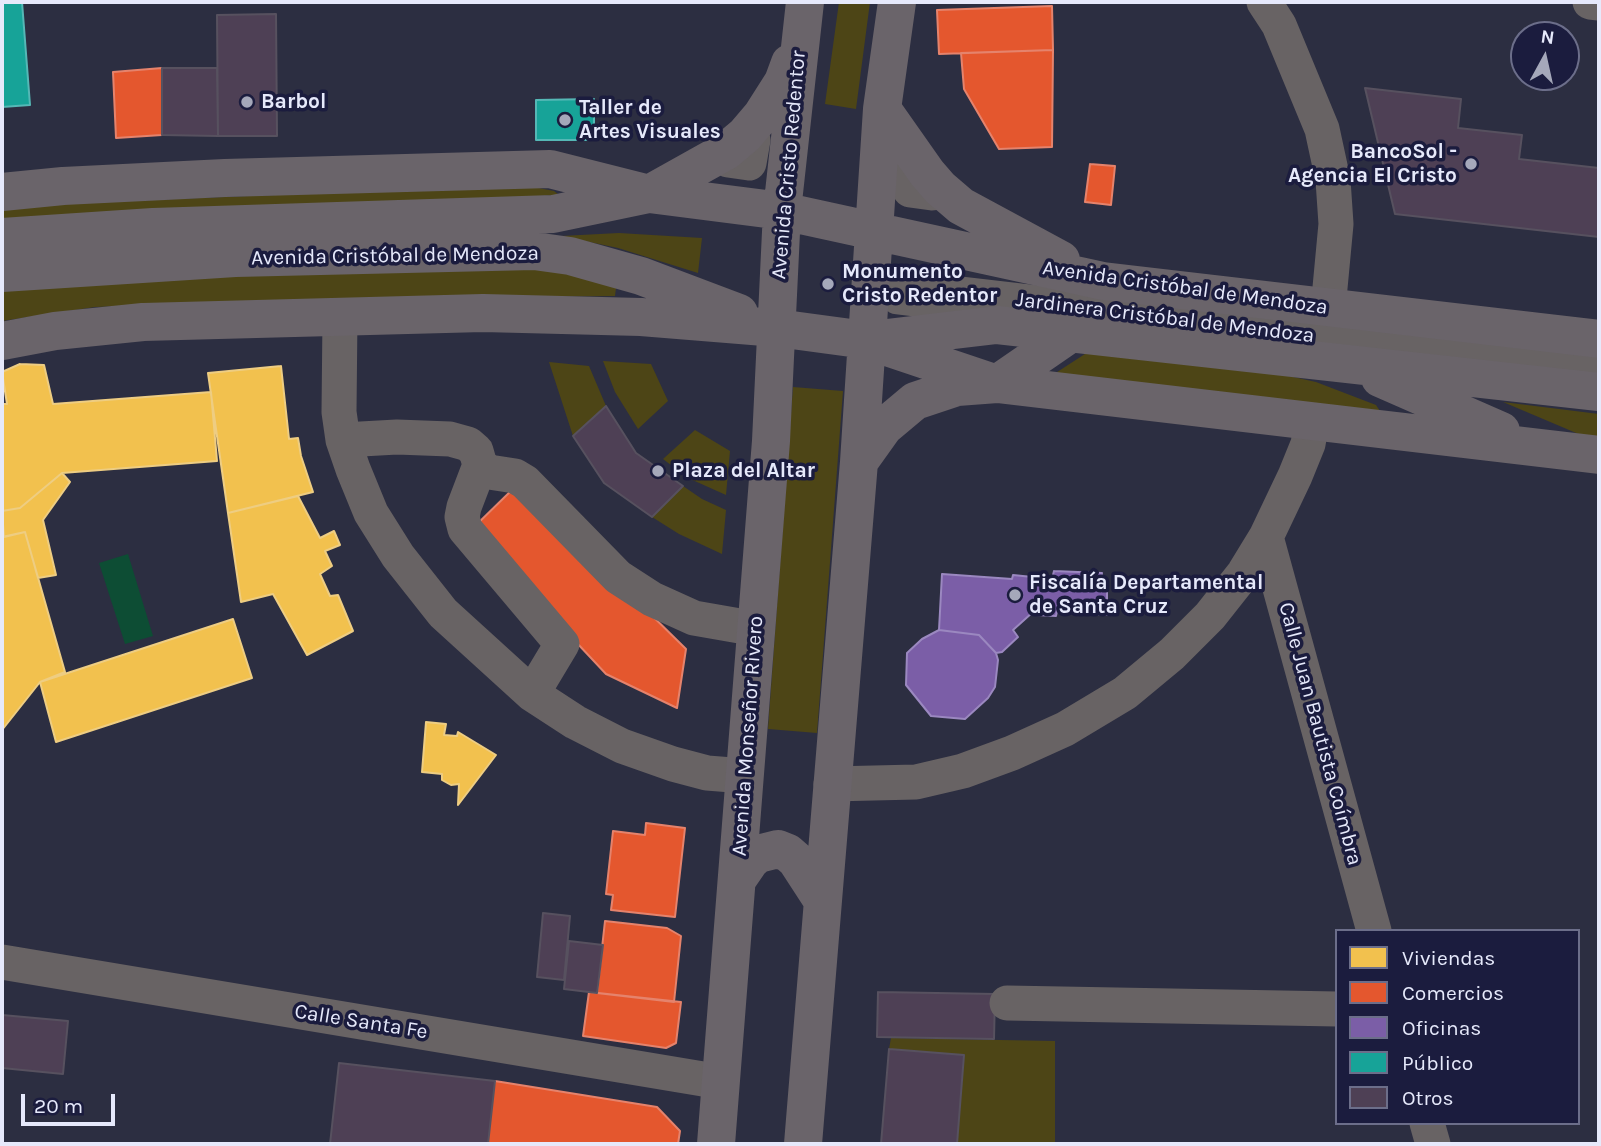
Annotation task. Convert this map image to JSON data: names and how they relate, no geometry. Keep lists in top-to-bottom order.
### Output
{
  "streets": {
    "main road": ["Avenida Cristo Redentor", "Avenida Cristóbal de Mendoza", "Avenida Monseñor Rivero"],
    "street": ["Jardinera Cristóbal de Mendoza", "Calle Juan Bautista Coímbra", "Calle Santa Fe"]
  },
  "crossings": [
    ["Avenida Cristo Redentor", "Avenida Cristóbal de Mendoza"],
    ["Avenida Cristo Redentor", "Avenida Monseñor Rivero"],
    ["Avenida Cristóbal de Mendoza", "Avenida Monseñor Rivero"],
    ["Avenida Monseñor Rivero", "Calle Santa Fe"]
  ],
  "places": [
    "Barbol",
    "Taller de Artes Visuales",
    "BancoSol - Agencia El Cristo",
    "Monumento Cristo Redentor",
    "Plaza del Altar",
    "Fiscalía Departamental de Santa Cruz"
  ],
  "legend": [
    "Viviendas",
    "Comercios",
    "Oficinas",
    "Público",
    "Otros"
  ],
  "scale_bar": "20 m",
  "north": "top"
}
